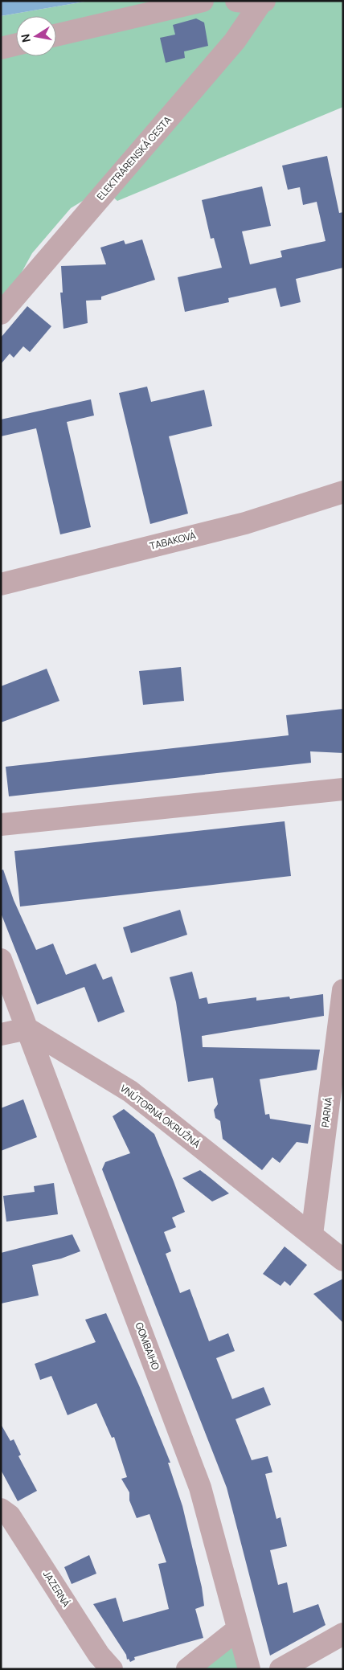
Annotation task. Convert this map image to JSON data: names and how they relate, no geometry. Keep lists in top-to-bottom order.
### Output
{
  "streets": {
    "street": [
      "ELEKTRÁRENSKÁ CESTA",
      "TABAKOVÁ",
      "PARNÁ",
      "VNÚTORNÁ OKRUŽNÁ",
      "GOMBAIHO",
      "JAZERNÁ"
    ]
  },
  "crossings": [
    ["PARNÁ", "VNÚTORNÁ OKRUŽNÁ"],
    ["VNÚTORNÁ OKRUŽNÁ", "GOMBAIHO"]
  ],
  "north": "left"
}
